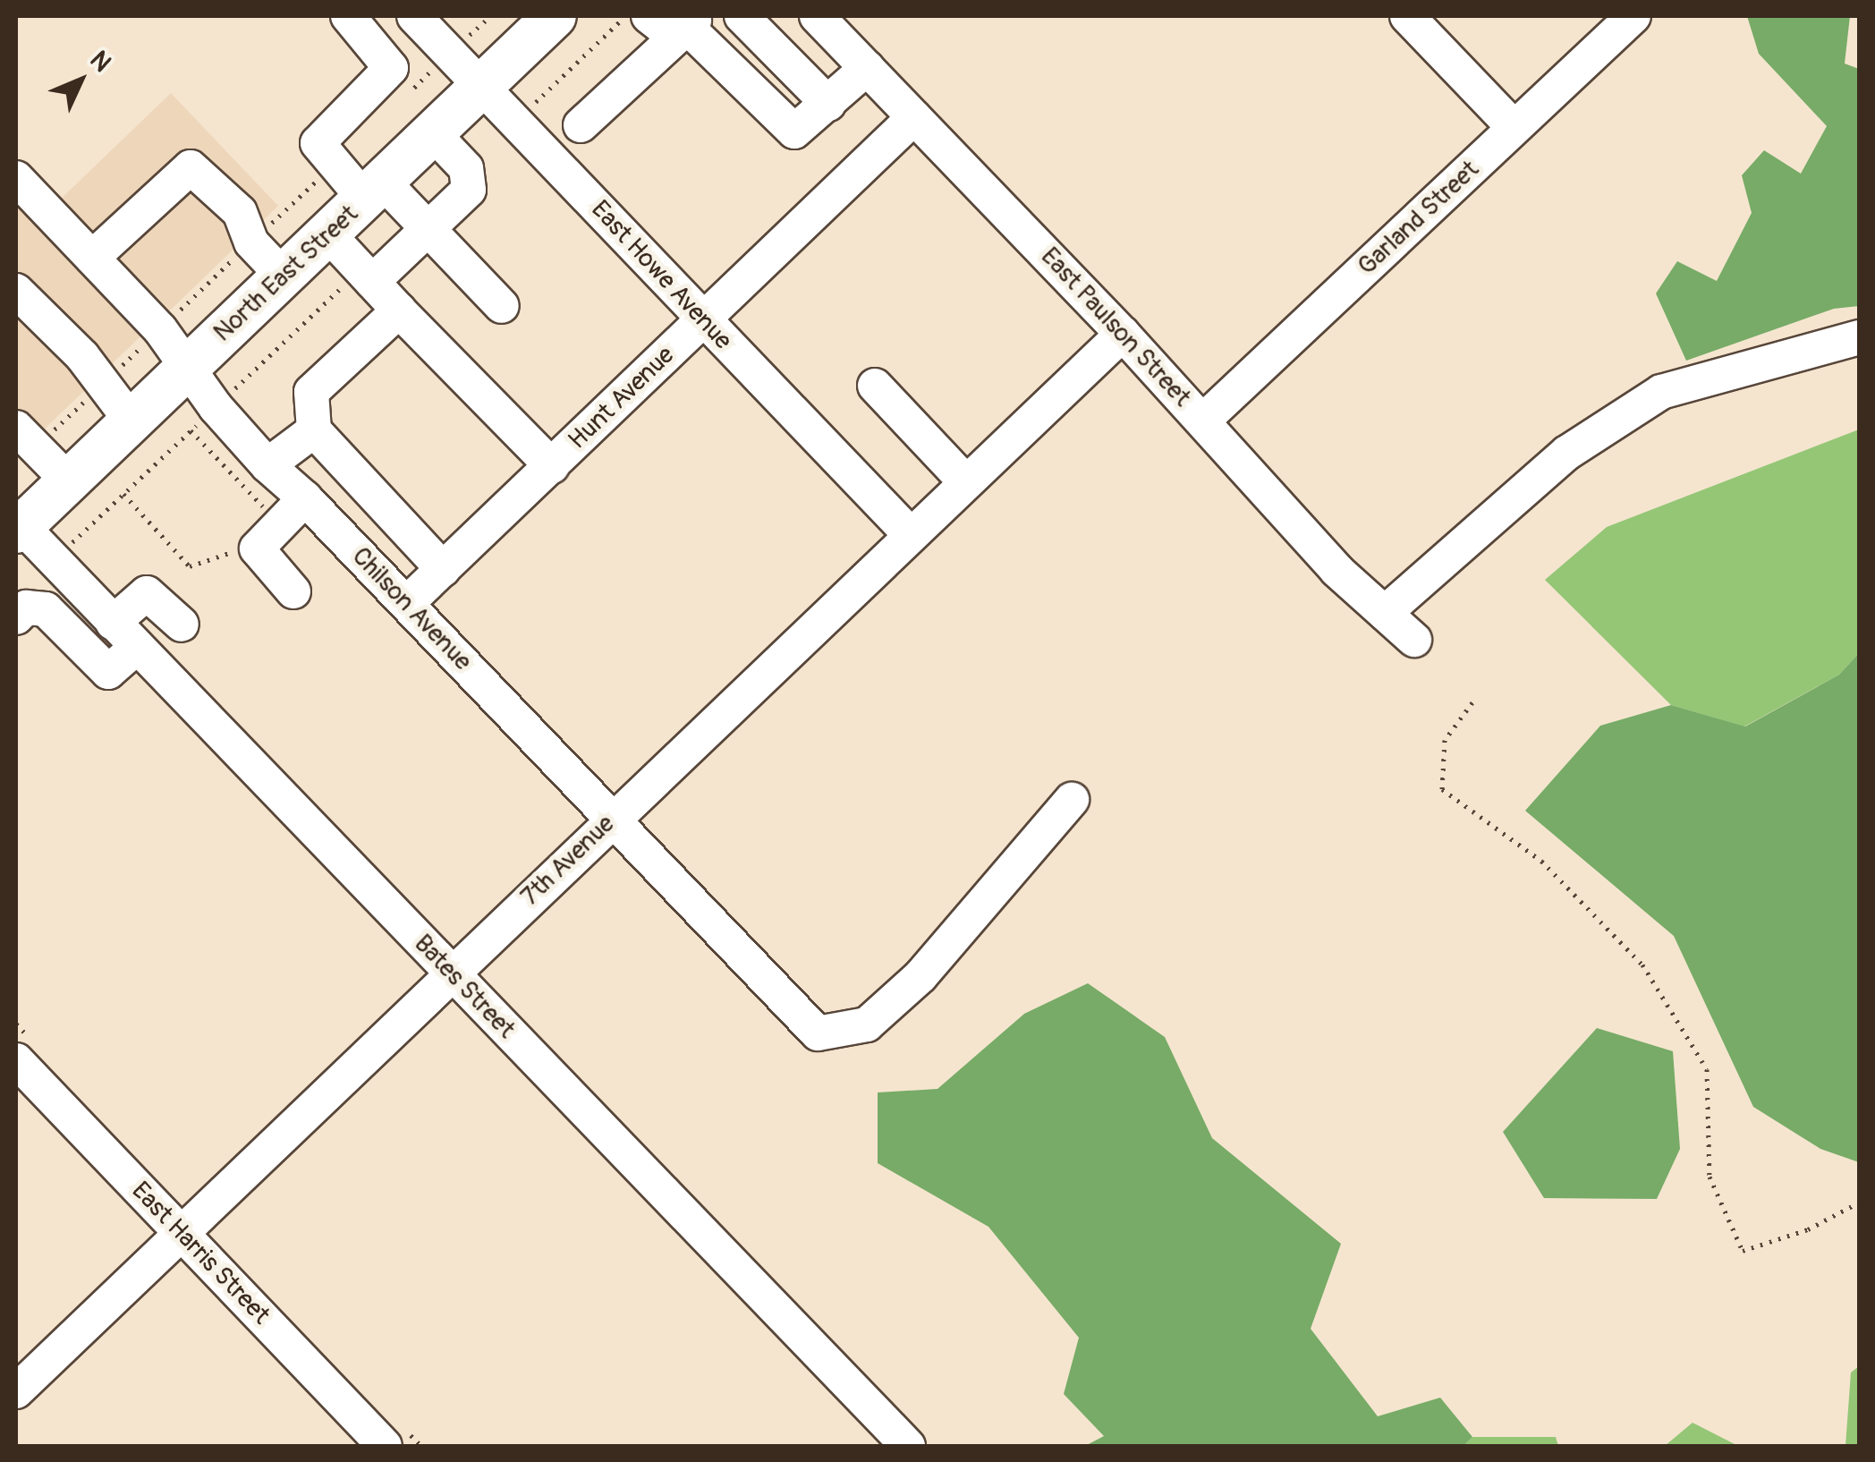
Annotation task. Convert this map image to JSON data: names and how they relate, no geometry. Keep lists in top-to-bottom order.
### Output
{
  "streets": {
    "main road": ["North East Street"],
    "street": [
      "Garland Street",
      "East Howe Avenue",
      "East Paulson Street",
      "Hunt Avenue",
      "Chilson Avenue",
      "7th Avenue",
      "Bates Street",
      "East Harris Street"
    ]
  },
  "crossings": [
    ["Garland Street", "East Paulson Street"],
    ["North East Street", "East Howe Avenue"],
    ["North East Street", "Chilson Avenue"],
    ["North East Street", "Bates Street"],
    ["East Howe Avenue", "Hunt Avenue"],
    ["East Howe Avenue", "7th Avenue"],
    ["East Paulson Street", "Hunt Avenue"],
    ["East Paulson Street", "7th Avenue"],
    ["Hunt Avenue", "Chilson Avenue"],
    ["Chilson Avenue", "7th Avenue"],
    ["7th Avenue", "Bates Street"],
    ["7th Avenue", "East Harris Street"]
  ],
  "north": "top right"
}
